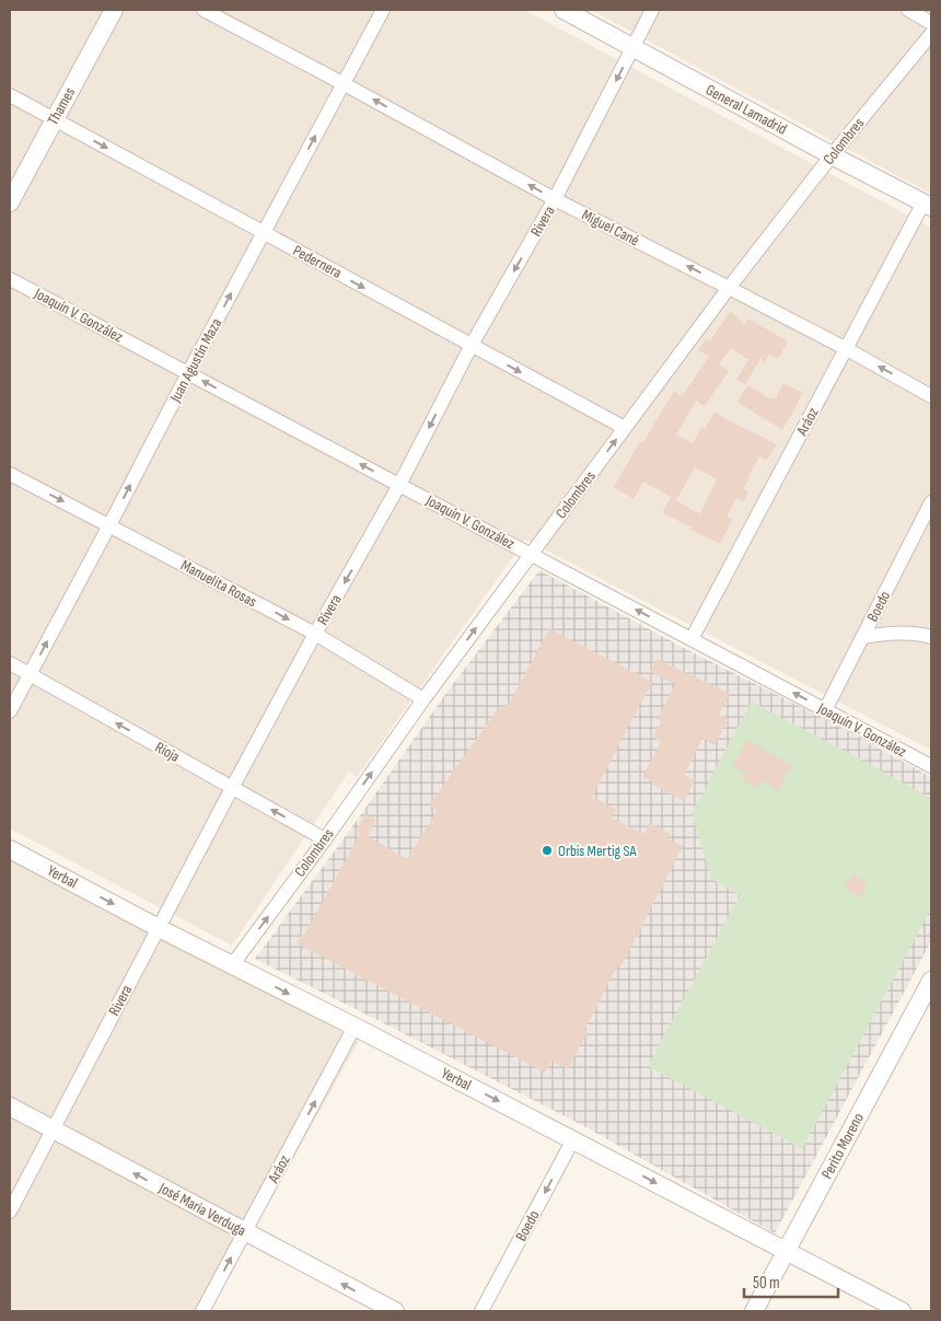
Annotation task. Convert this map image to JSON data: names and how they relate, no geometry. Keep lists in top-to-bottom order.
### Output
{
  "streets": {
    "street": [
      "Thames",
      "General Lamadrid",
      "Colombres",
      "Rivera",
      "Miguel Cané",
      "Pedernera",
      "Joaquín V. González",
      "Juan Agustín Maza",
      "Aráoz",
      "Manuelita Rosas",
      "Boedo",
      "Rioja",
      "Yerbal",
      "Perito Moreno",
      "José Maria Verduga"
    ]
  },
  "crossings": [
    ["Thames", "Pedernera"],
    ["General Lamadrid", "Colombres"],
    ["General Lamadrid", "Rivera"],
    ["General Lamadrid", "Aráoz"],
    ["Colombres", "Miguel Cané"],
    ["Colombres", "Pedernera"],
    ["Colombres", "Joaquín V. González"],
    ["Colombres", "Manuelita Rosas"],
    ["Colombres", "Rioja"],
    ["Colombres", "Yerbal"],
    ["Rivera", "Miguel Cané"],
    ["Rivera", "Pedernera"],
    ["Rivera", "Joaquín V. González"],
    ["Rivera", "Manuelita Rosas"],
    ["Rivera", "Rioja"],
    ["Rivera", "Yerbal"],
    ["Rivera", "José Maria Verduga"],
    ["Miguel Cané", "Juan Agustín Maza"],
    ["Miguel Cané", "Aráoz"],
    ["Pedernera", "Juan Agustín Maza"],
    ["Joaquín V. González", "Juan Agustín Maza"],
    ["Joaquín V. González", "Aráoz"],
    ["Joaquín V. González", "Boedo"],
    ["Juan Agustín Maza", "Manuelita Rosas"],
    ["Juan Agustín Maza", "Rioja"],
    ["Aráoz", "Yerbal"],
    ["Aráoz", "José Maria Verduga"],
    ["Boedo", "Yerbal"],
    ["Yerbal", "Perito Moreno"]
  ],
  "one_way": [
    "Colombres",
    "Rivera",
    "Miguel Cané",
    "Pedernera",
    "Joaquín V. González",
    "Juan Agustín Maza",
    "Aráoz",
    "Manuelita Rosas",
    "Boedo",
    "Rioja",
    "Yerbal",
    "José Maria Verduga"
  ],
  "places": ["Orbis Mertig SA"],
  "scale_bar": "50 m"
}
